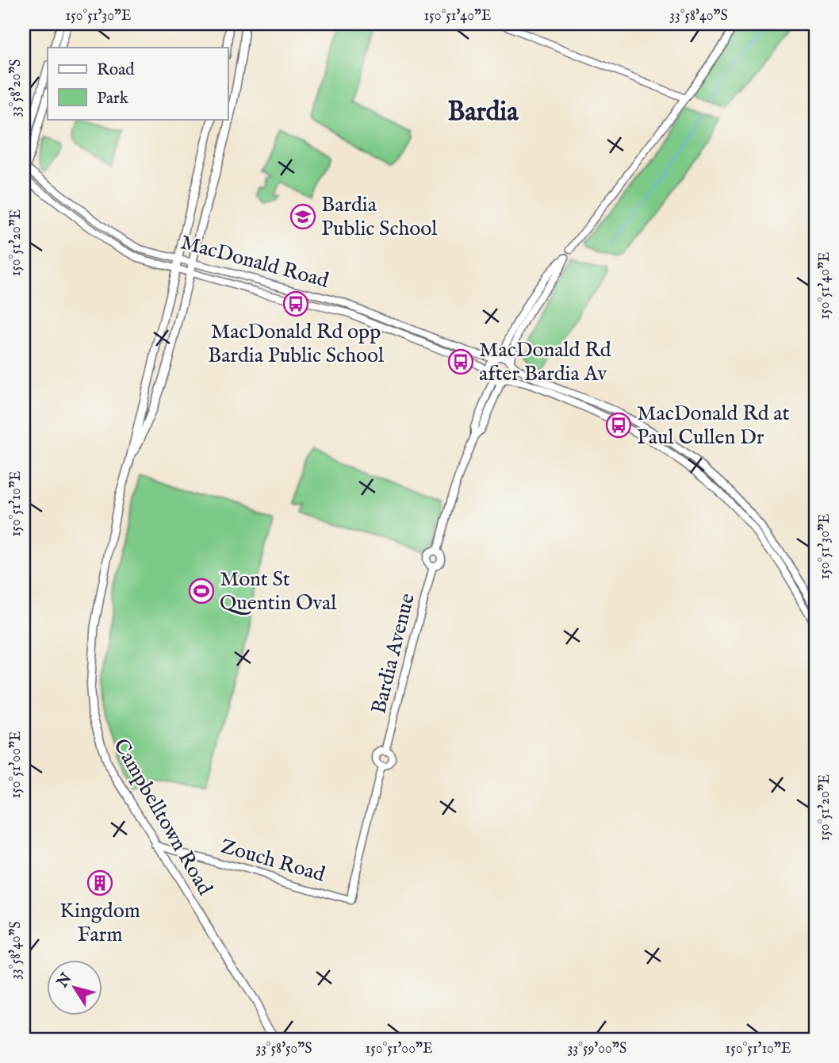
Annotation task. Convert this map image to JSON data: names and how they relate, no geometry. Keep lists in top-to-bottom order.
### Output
{
  "streets": {
    "main road": ["Campbelltown Road"],
    "street": ["MacDonald Road", "Bardia Avenue", "Zouch Road"]
  },
  "crossings": [
    ["MacDonald Road", "Campbelltown Road"],
    ["Bardia Avenue", "Zouch Road"],
    ["Campbelltown Road", "Zouch Road"]
  ],
  "districts": ["Bardia"],
  "places": {
    "school or university": ["Bardia Public School"],
    "bus stop": ["MacDonald Rd opp Bardia Public School", "MacDonald Rd after Bardia Av", "MacDonald Rd at Paul Cullen Dr"],
    "sports": ["Mont St Quentin Oval"],
    "building": ["Kingdom Farm"]
  },
  "legend": ["Road", "Park"],
  "north": "top left",
  "coordinates": [
    "150°51'30\"E",
    "150°51'40\"E",
    "33°58'40\"S",
    "33°58'20\"S",
    "150°51'20\"E",
    "150°51'10\"E",
    "150°51'00\"E",
    "33°58'50\"S",
    "33°59'00\"S"
  ]
}
